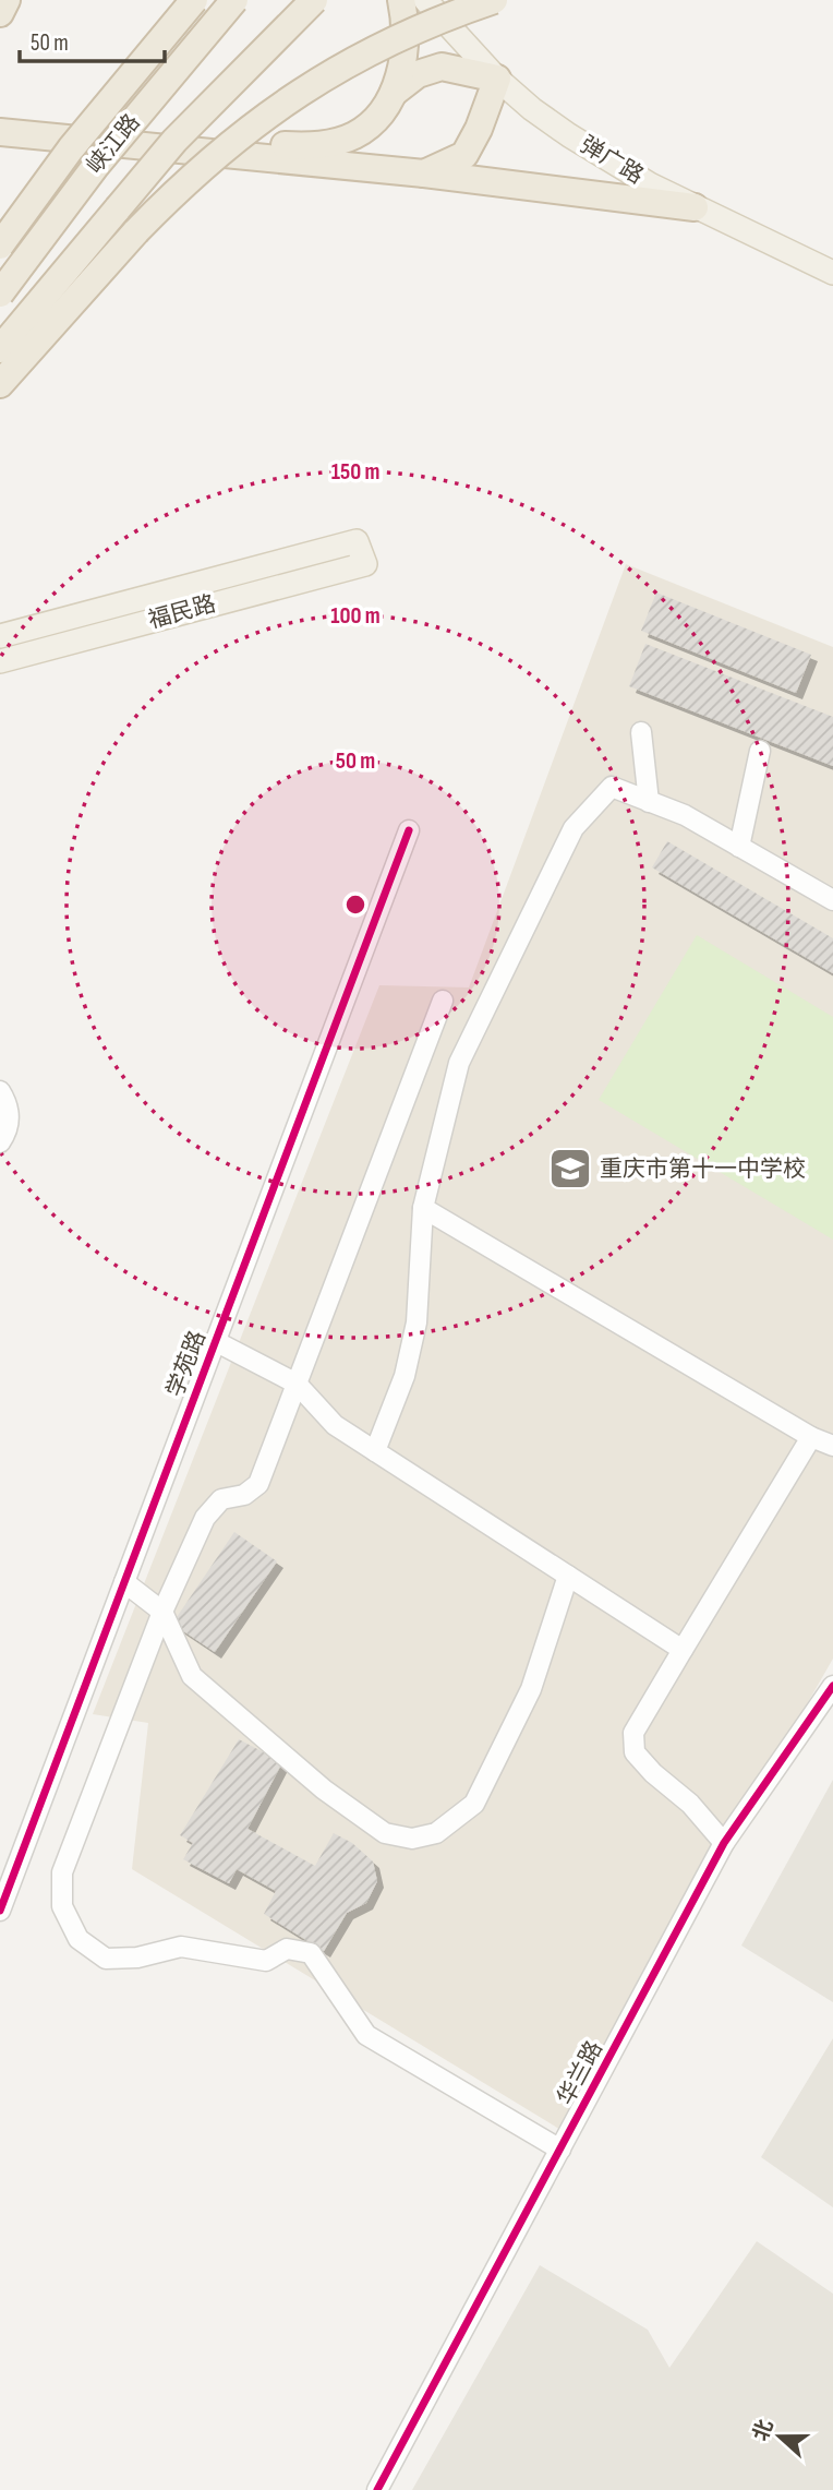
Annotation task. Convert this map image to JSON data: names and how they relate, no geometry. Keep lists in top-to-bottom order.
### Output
{
  "streets": {
    "highway": ["峡江路"],
    "main road": ["弹广路", "福民路"],
    "street": ["学苑路", "华兰路"]
  },
  "places": {
    "school or university": ["重庆市第十一中学校"]
  },
  "scale_bar": "50 m",
  "north": "left",
  "rings": ["150 m", "100 m", "50 m"]
}
